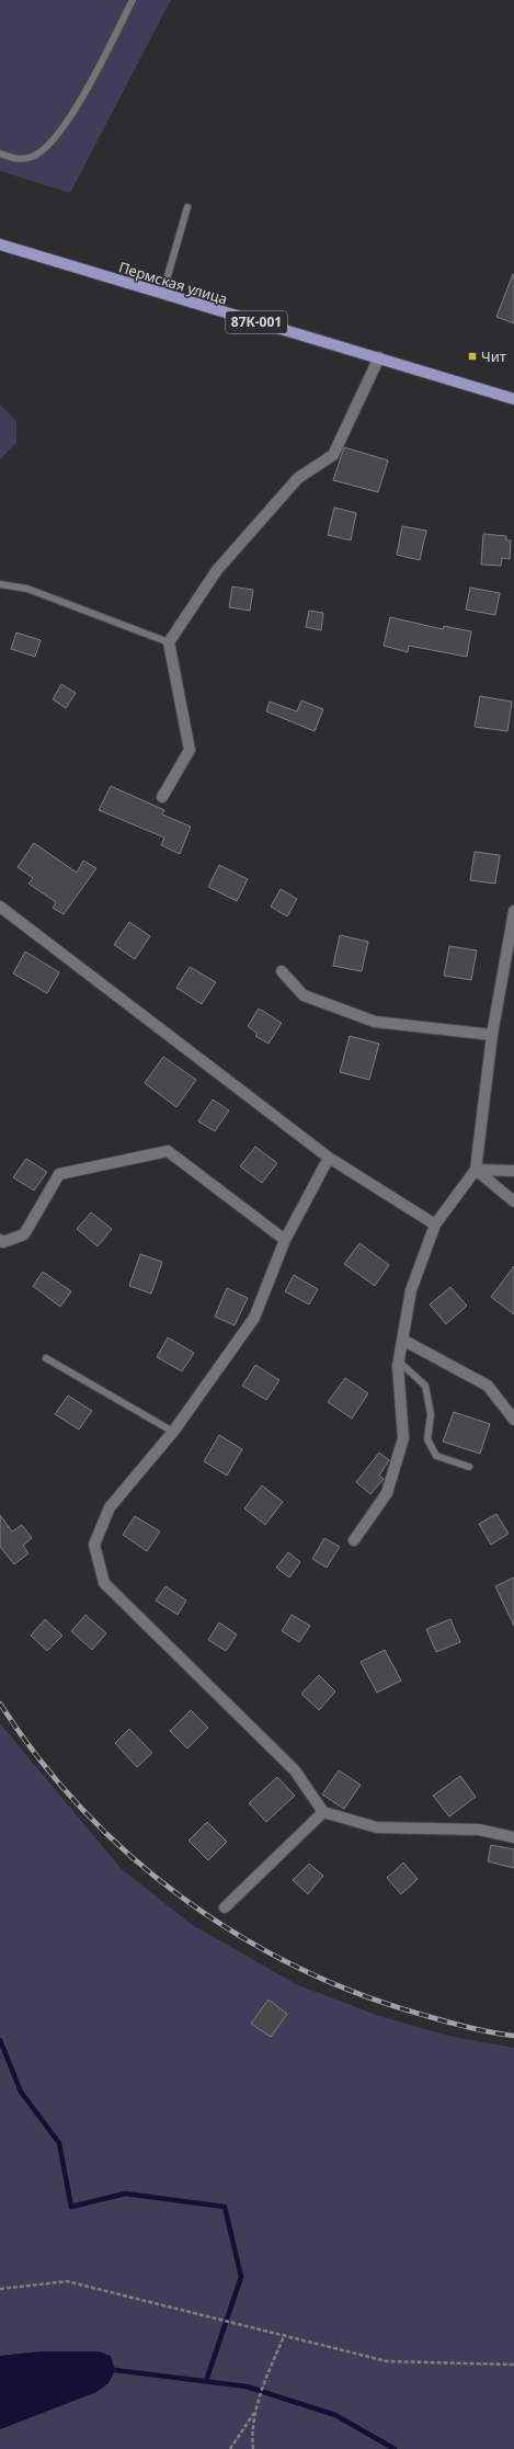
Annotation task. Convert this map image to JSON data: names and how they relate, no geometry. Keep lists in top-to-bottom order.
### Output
{
  "streets": {
    "main road": ["Пермская улица", "87К-001"]
  },
  "places": {
    "transit": ["Чит"]
  }
}
